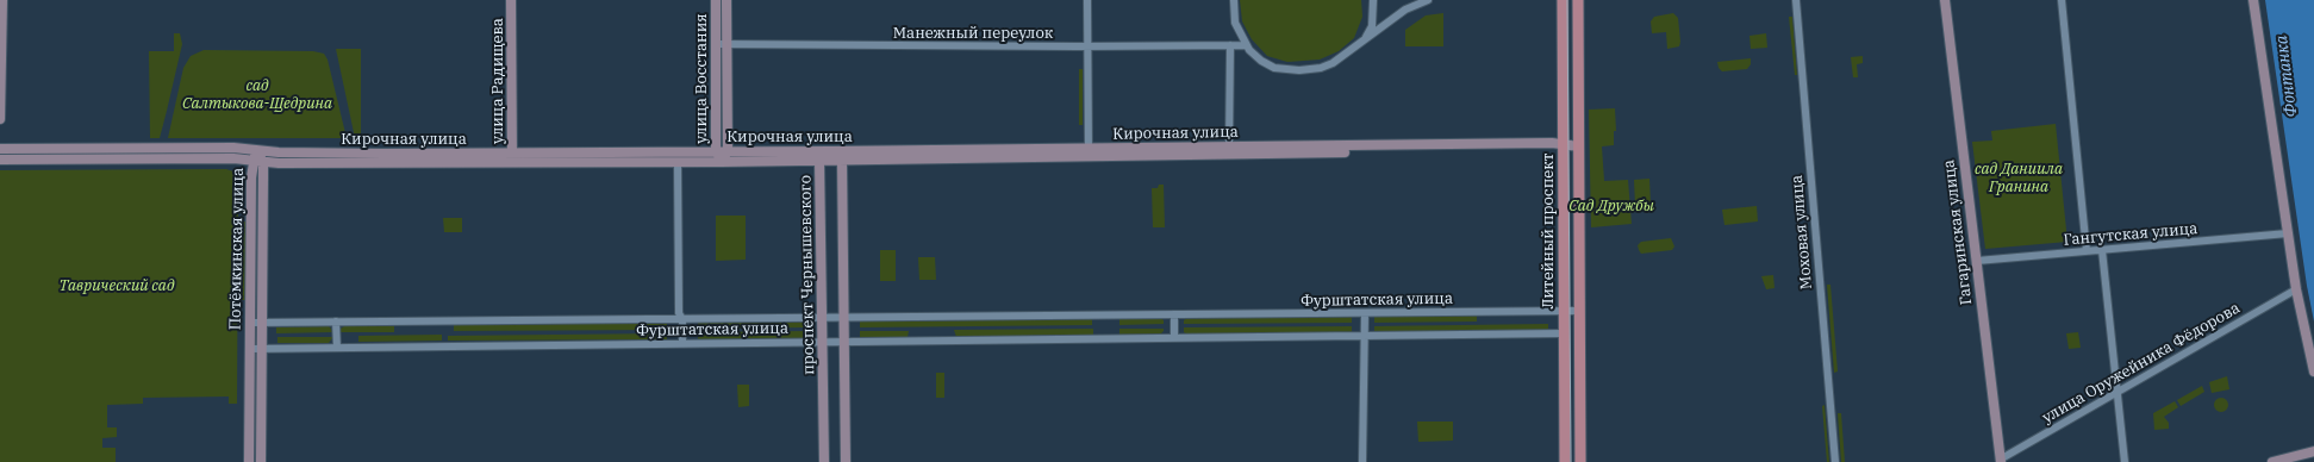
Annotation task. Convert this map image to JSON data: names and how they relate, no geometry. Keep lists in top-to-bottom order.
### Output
{
  "streets": {
    "main road": [
      "улица Восстания",
      "улица Радищева",
      "Кирочная улица",
      "Литейный проспект",
      "Гагаринская улица",
      "Потёмкинская улица",
      "проспект Чернышевского"
    ],
    "street": [
      "Манежный переулок",
      "Моховая улица",
      "Гангутская улица",
      "Фурштатская улица",
      "улица Оружейника Фёдорова"
    ]
  },
  "crossings": [
    ["Манежный переулок", "улица Восстания"],
    ["улица Восстания", "Кирочная улица"],
    ["улица Радищева", "Кирочная улица"],
    ["Кирочная улица", "Литейный проспект"],
    ["Кирочная улица", "Потёмкинская улица"],
    ["Кирочная улица", "проспект Чернышевского"],
    ["Литейный проспект", "Фурштатская улица"],
    ["Гагаринская улица", "Гангутская улица"],
    ["Гагаринская улица", "улица Оружейника Фёдорова"],
    ["Потёмкинская улица", "Фурштатская улица"],
    ["проспект Чернышевского", "Фурштатская улица"]
  ],
  "water": ["Фонтанка"],
  "parks": [
    "сад Салтыкова-Щедрина",
    "сад Даниила Гранина",
    "Сад Дружбы",
    "Таврический сад"
  ]
}
